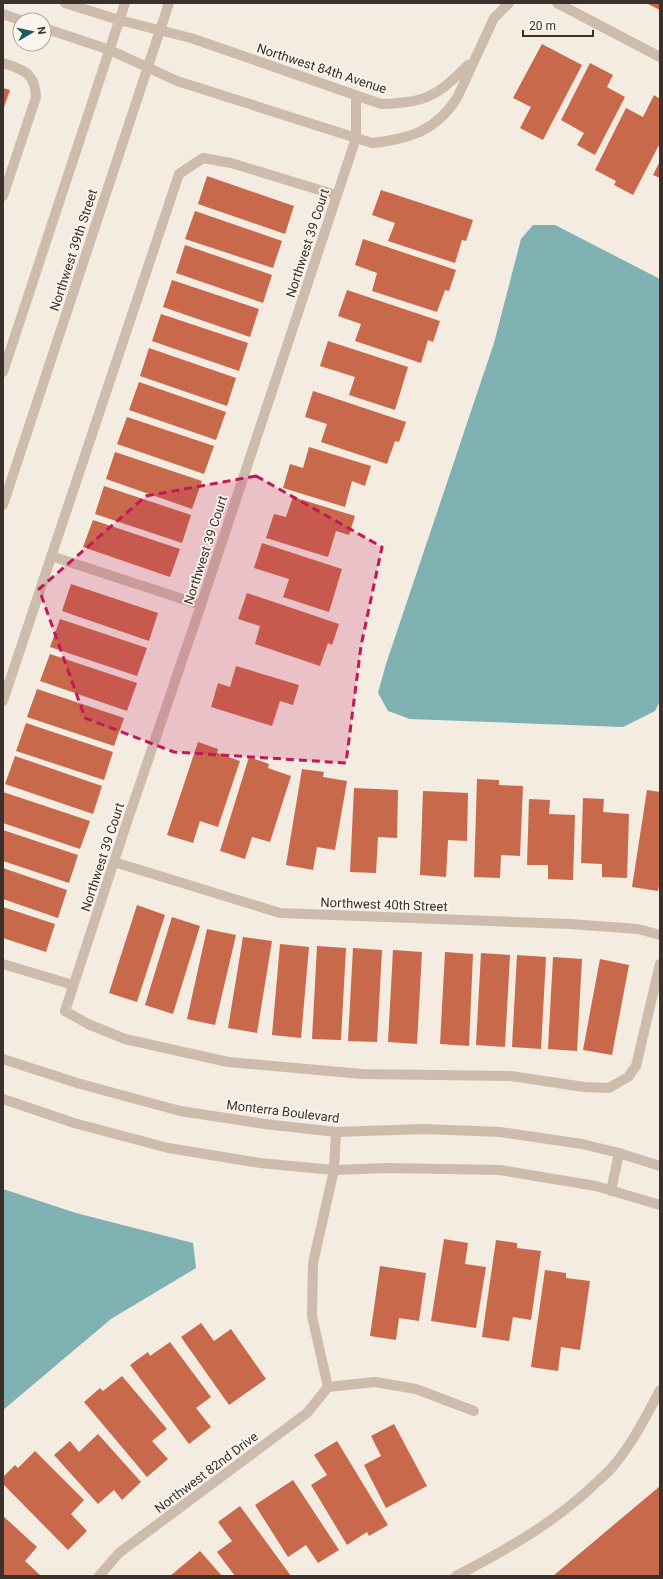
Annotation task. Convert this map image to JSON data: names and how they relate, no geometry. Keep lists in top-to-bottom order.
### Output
{
  "streets": {
    "street": [
      "Northwest 84th Avenue",
      "Northwest 39 Court",
      "Northwest 39th Street",
      "Northwest 40th Street",
      "Monterra Boulevard",
      "Northwest 82nd Drive"
    ]
  },
  "crossings": [
    ["Northwest 84th Avenue", "Northwest 39 Court"],
    ["Northwest 84th Avenue", "Northwest 39th Street"],
    ["Northwest 39 Court", "Northwest 40th Street"]
  ],
  "scale_bar": "20 m",
  "north": "right"
}
